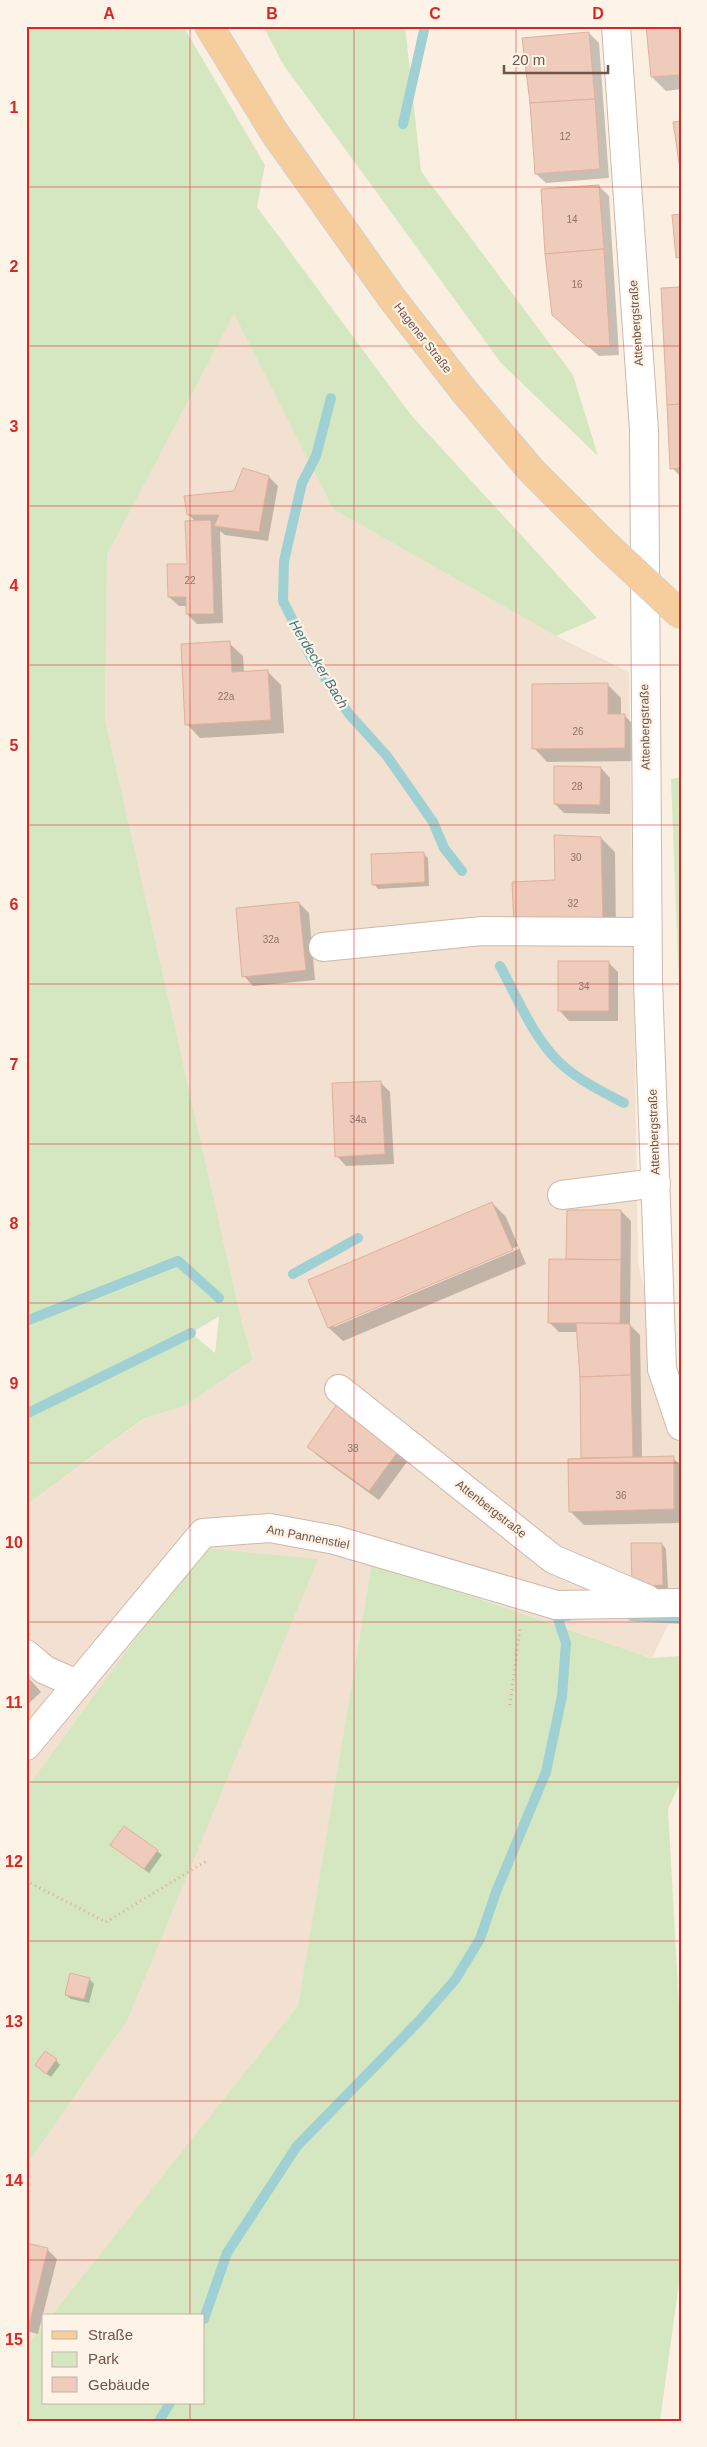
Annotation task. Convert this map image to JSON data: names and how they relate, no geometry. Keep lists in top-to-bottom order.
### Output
{
  "streets": {
    "main road": ["Hagener Straße"],
    "street": ["Attenbergstraße", "Am Pannenstiel"]
  },
  "crossings": [
    ["Attenbergstraße", "Am Pannenstiel"]
  ],
  "water": ["Herdecker Bach"],
  "house_numbers": [
    "12",
    "14",
    "16",
    "22",
    "22a",
    "26",
    "28",
    "30",
    "32",
    "32a",
    "34",
    "34a",
    "38",
    "36"
  ],
  "legend": ["Straße", "Park", "Gebäude"],
  "scale_bar": "20 m",
  "grid": {
    "columns": [
      "A",
      "B",
      "C",
      "D"
    ],
    "rows": [
      "1",
      "2",
      "3",
      "4",
      "5",
      "6",
      "7",
      "8",
      "9",
      "10",
      "11",
      "12",
      "13",
      "14",
      "15"
    ]
  }
}
